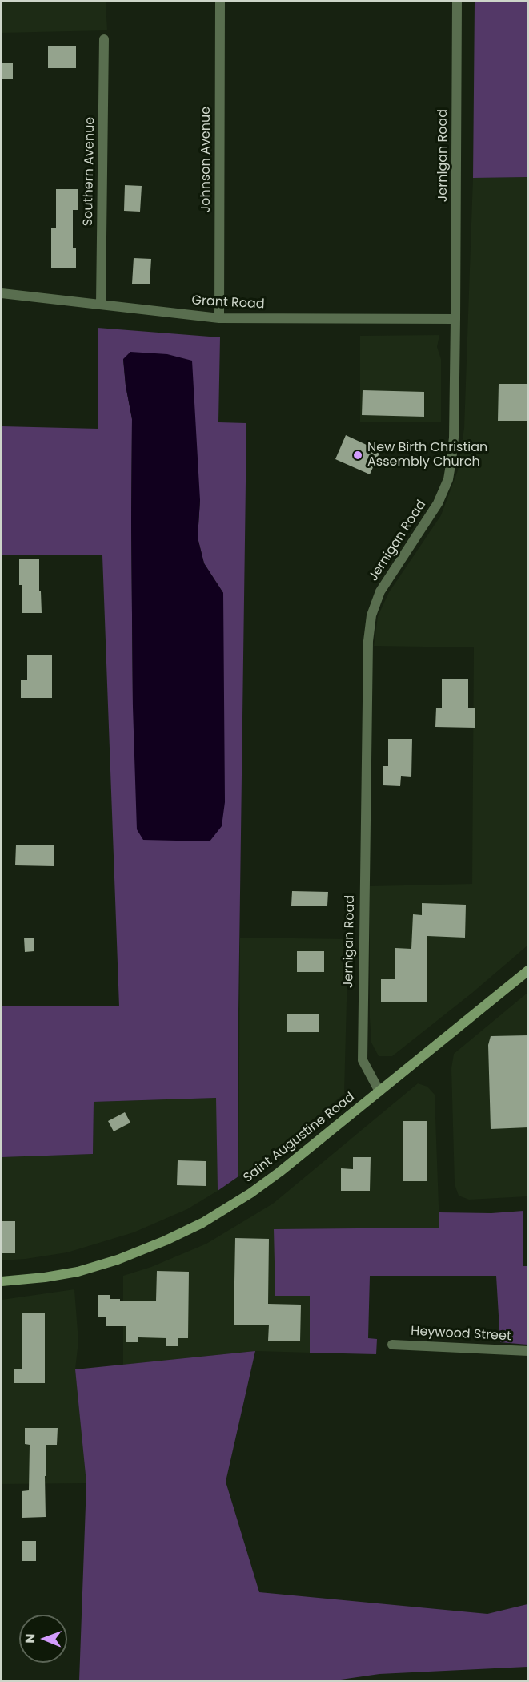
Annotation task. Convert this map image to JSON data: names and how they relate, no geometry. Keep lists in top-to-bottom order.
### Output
{
  "streets": {
    "main road": ["Saint Augustine Road"],
    "street": [
      "Jernigan Road",
      "Johnson Avenue",
      "Southern Avenue",
      "Grant Road",
      "Heywood Street"
    ]
  },
  "crossings": [
    ["Jernigan Road", "Grant Road"],
    ["Jernigan Road", "Saint Augustine Road"],
    ["Johnson Avenue", "Grant Road"],
    ["Southern Avenue", "Grant Road"]
  ],
  "places": ["New Birth Christian Assembly Church"],
  "north": "left"
}
